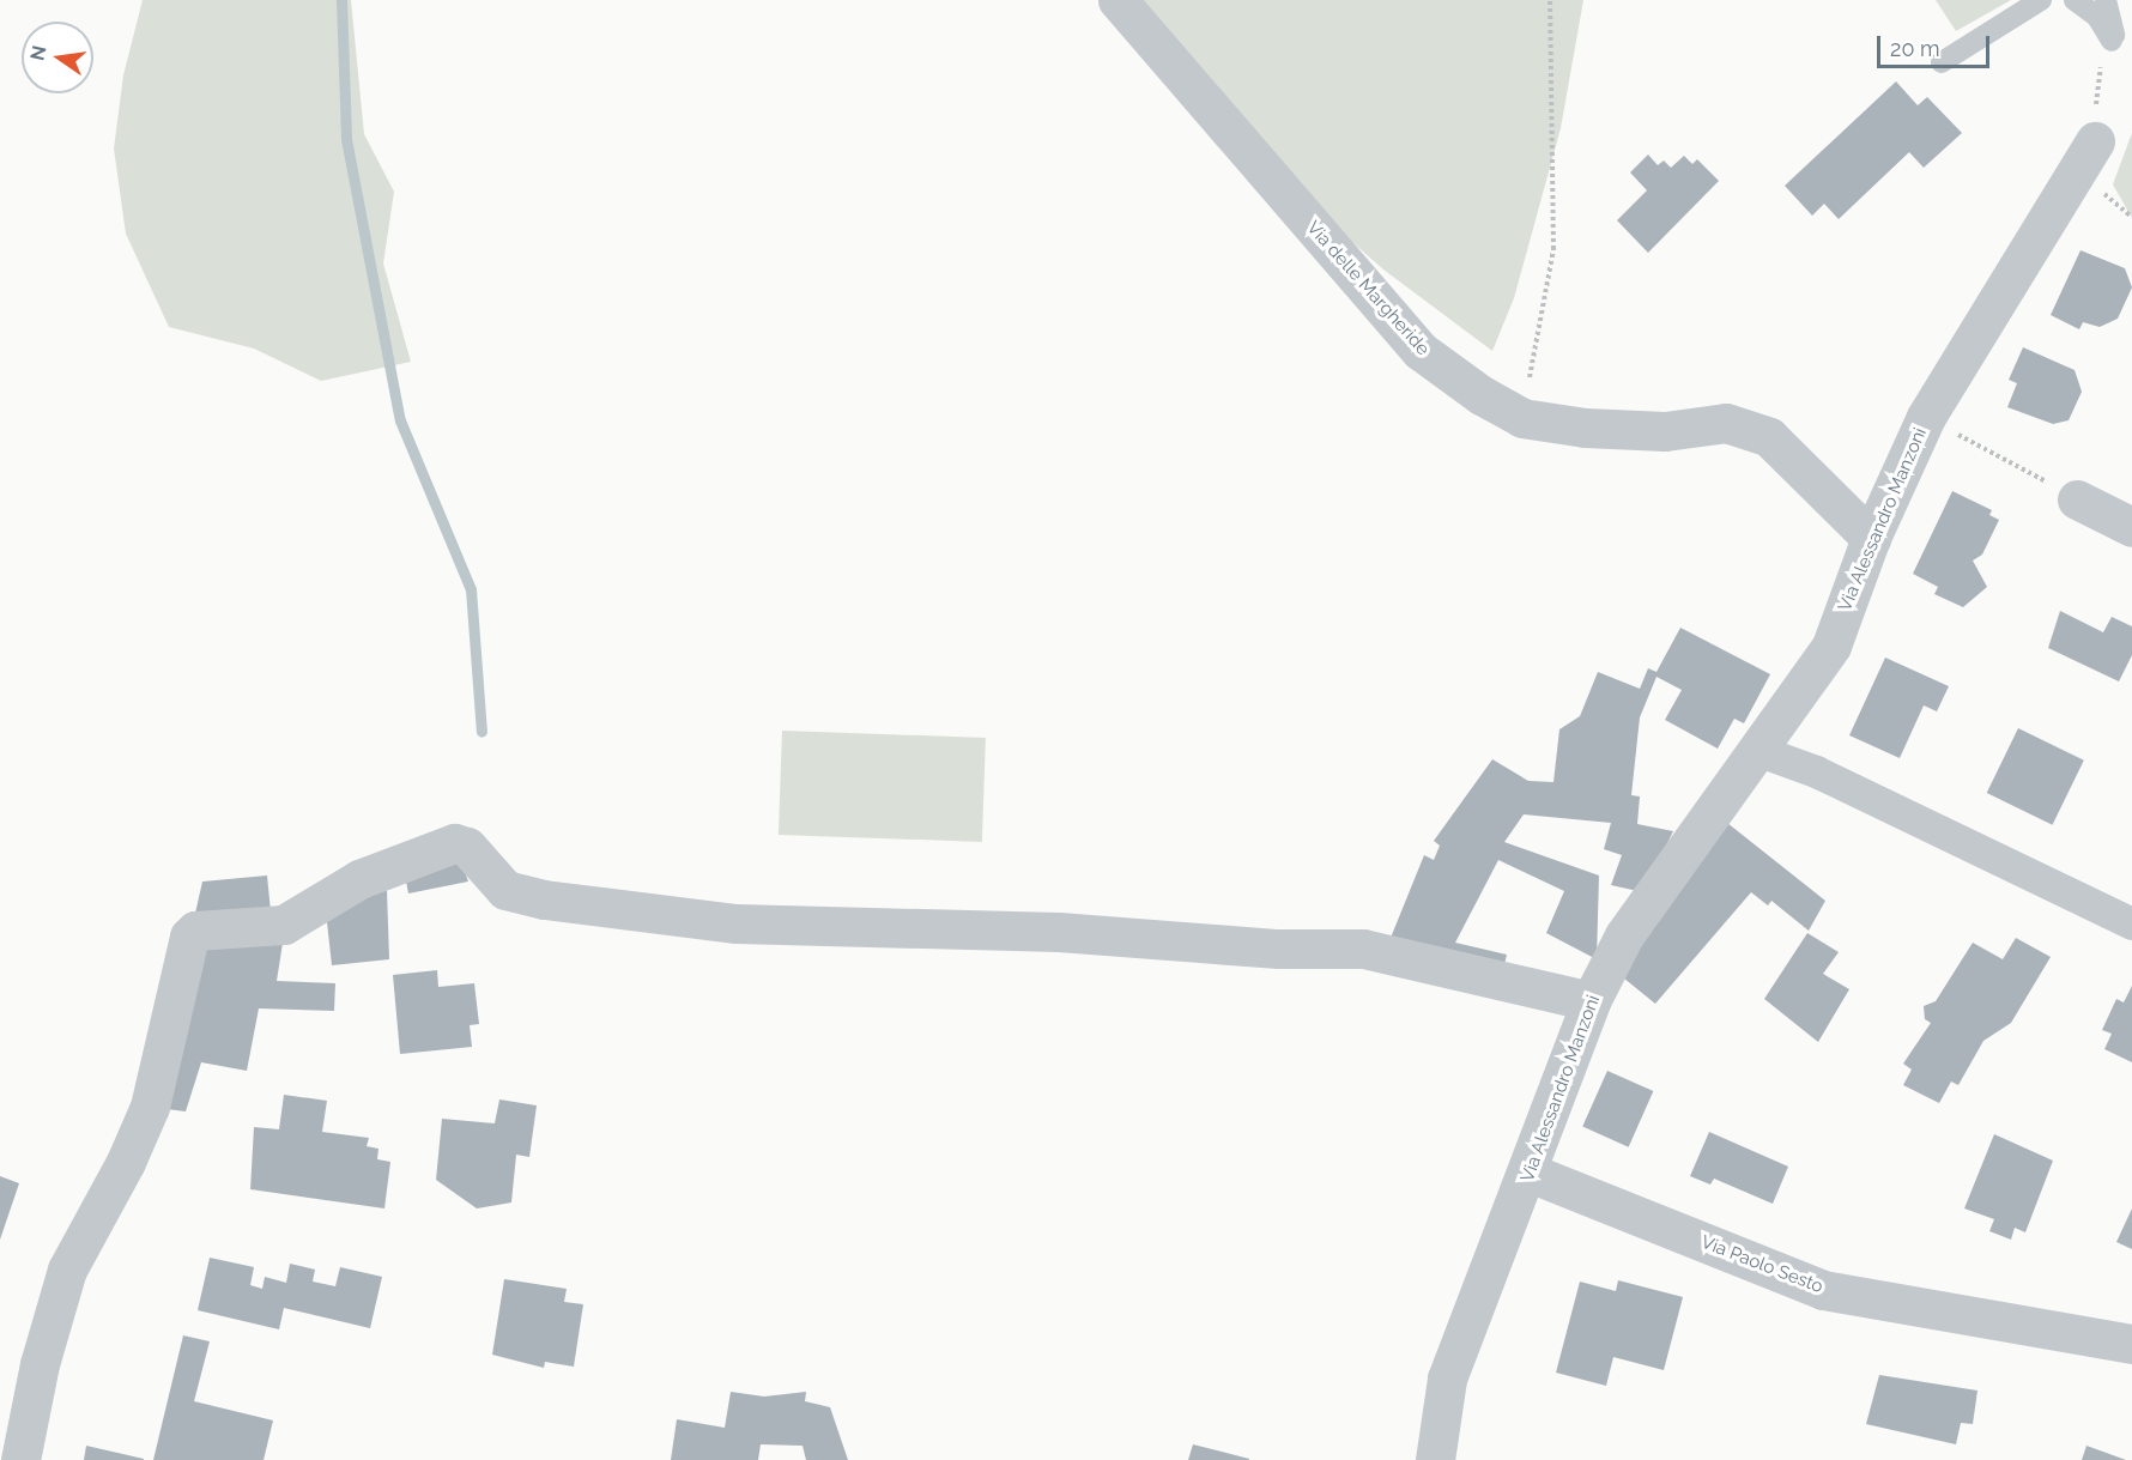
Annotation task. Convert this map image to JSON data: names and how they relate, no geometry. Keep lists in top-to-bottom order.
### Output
{
  "streets": {
    "street": ["Via delle Margheride", "Via Alessandro Manzoni", "Via Paolo Sesto"]
  },
  "crossings": [
    ["Via delle Margheride", "Via Alessandro Manzoni"],
    ["Via Alessandro Manzoni", "Via Paolo Sesto"]
  ],
  "scale_bar": "20 m",
  "north": "left"
}
